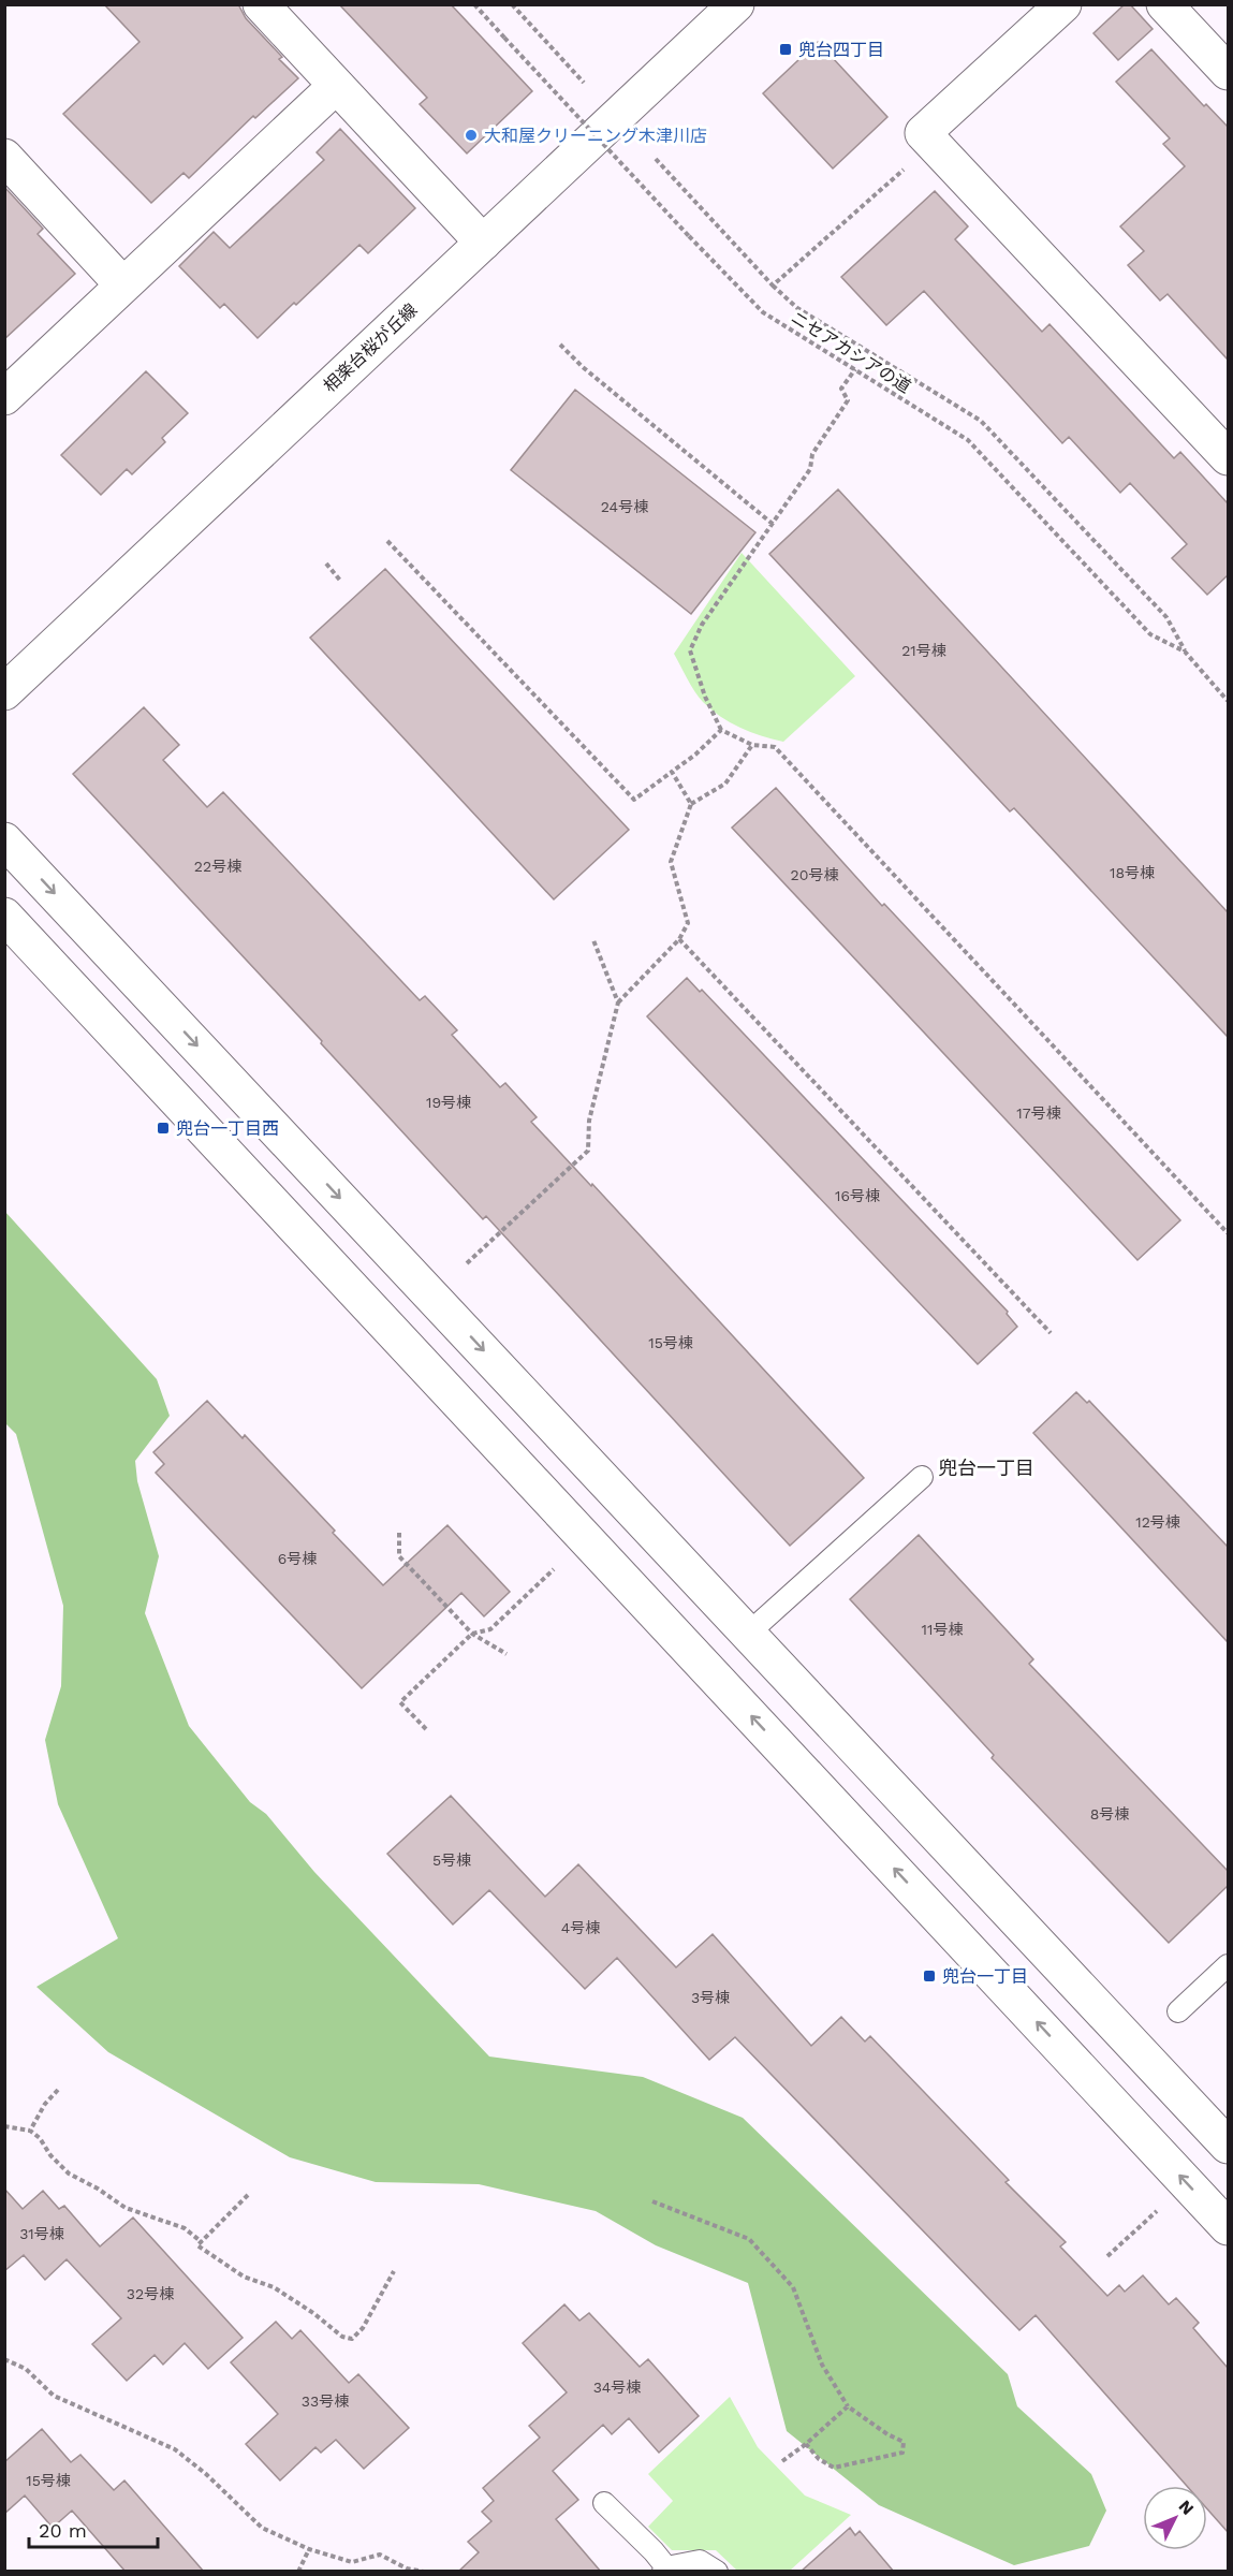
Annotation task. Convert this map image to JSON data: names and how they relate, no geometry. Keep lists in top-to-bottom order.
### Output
{
  "streets": {
    "street": ["相楽台桜が丘線"],
    "path": ["ニセアカシアの道"]
  },
  "districts": ["兜台一丁目"],
  "places": {
    "transit": ["兜台四丁目", "兜台一丁目西", "兜台一丁目"],
    "other": ["大和屋クリーニング木津川店"]
  },
  "house_numbers": [
    "24号棟",
    "21号棟",
    "22号棟",
    "18号棟",
    "20号棟",
    "19号棟",
    "17号棟",
    "16号棟",
    "15号棟",
    "12号棟",
    "6号棟",
    "11号棟",
    "8号棟",
    "5号棟",
    "4号棟",
    "3号棟",
    "31号棟",
    "32号棟",
    "34号棟",
    "33号棟",
    "15号棟"
  ],
  "scale_bar": "20 m",
  "north": "top right"
}
